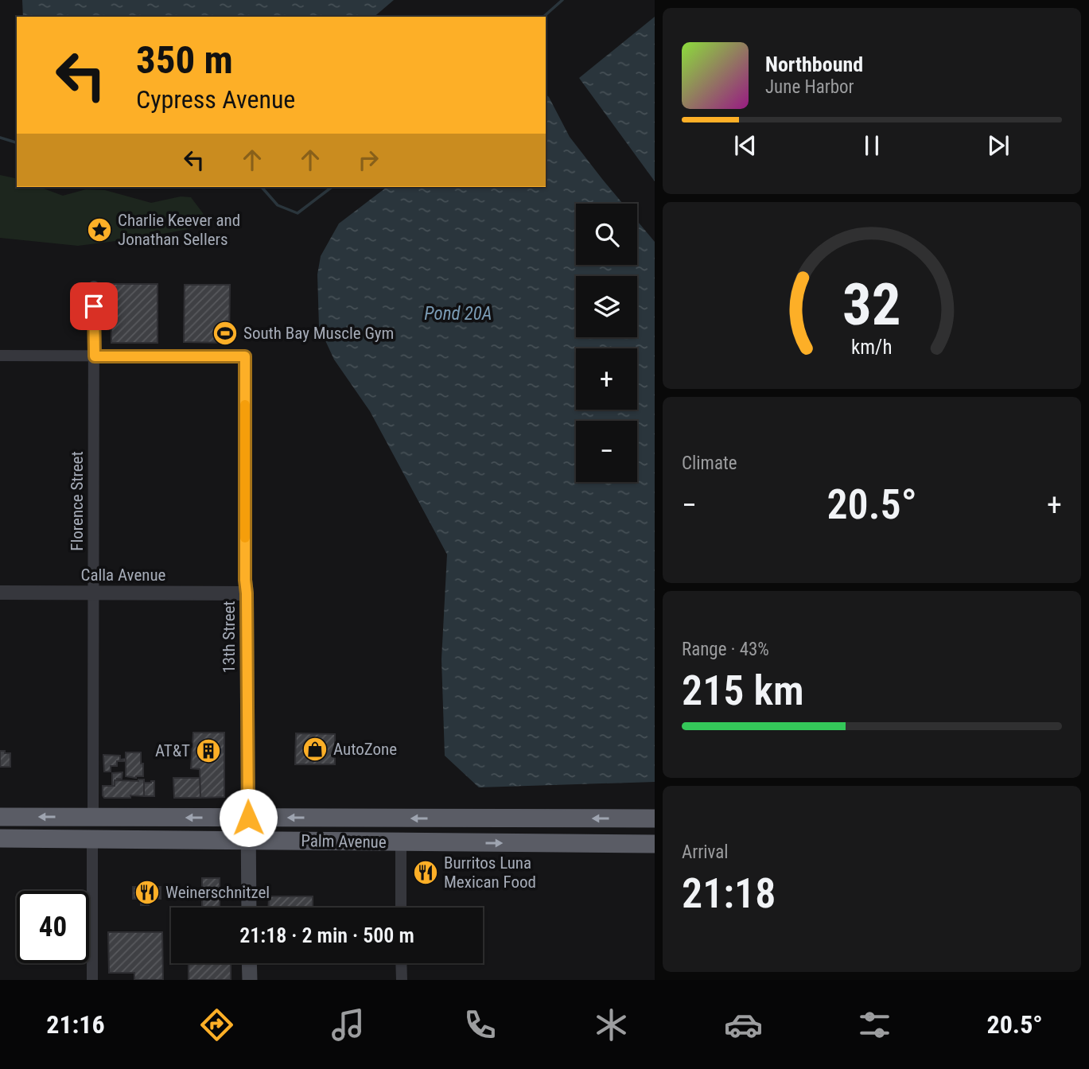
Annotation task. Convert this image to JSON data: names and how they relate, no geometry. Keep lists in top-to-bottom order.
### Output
{
  "streets": {
    "highway": ["Palm Avenue"],
    "main road": ["13th Street"],
    "street": ["Florence Street", "Calla Avenue"]
  },
  "crossings": [
    ["Florence Street", "Calla Avenue"],
    ["Florence Street", "Palm Avenue"],
    ["Calla Avenue", "13th Street"],
    ["13th Street", "Palm Avenue"]
  ],
  "water": ["Pond 20A"],
  "places": {
    "place": ["Charlie Keever and Jonathan Sellers"],
    "sports": ["South Bay Muscle Gym"],
    "shop": ["AutoZone"],
    "building": ["AT&T"],
    "restaurant": ["Burritos Luna Mexican Food", "Weinerschnitzel"]
  },
  "page": {
    "turn": ["350 m", "Cypress Avenue"],
    "song": ["Northbound", "June Harbor"],
    "map_buttons": ["+", "−"],
    "tile": [
      "Climate",
      ["Range · 43%", "215 km"],
      ["Arrival", "21:18"]
    ],
    "heat": ["−", "20.5°", "+"],
    "limit": "40",
    "trip": "21:18 · 2 min · 500 m",
    "tabs": ["21:16", "20.5°"],
    "gauge": ["32", "km/h"]
  }
}
